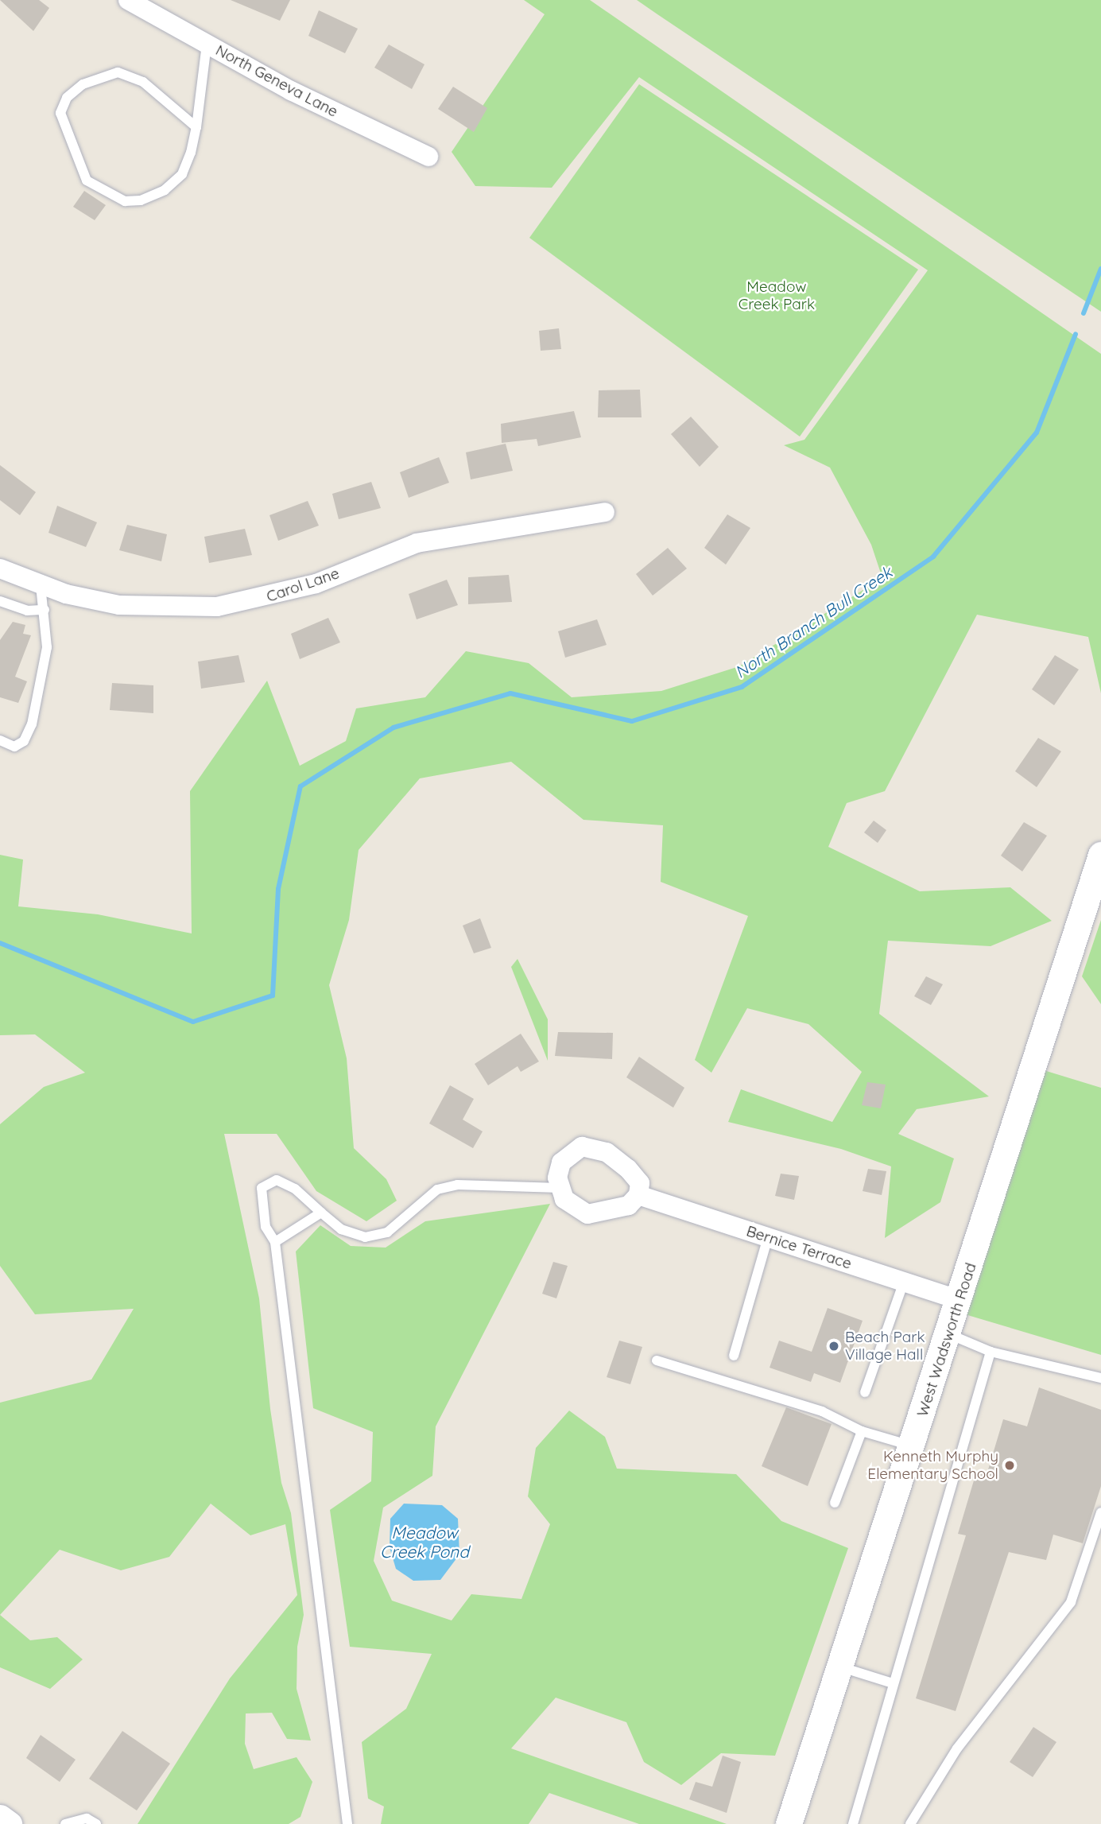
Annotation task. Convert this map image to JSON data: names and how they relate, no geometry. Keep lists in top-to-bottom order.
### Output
{
  "streets": {
    "main road": ["West Wadsworth Road"],
    "street": ["North Geneva Lane", "Carol Lane", "Bernice Terrace"]
  },
  "crossings": [
    ["Bernice Terrace", "West Wadsworth Road"]
  ],
  "water": ["North Branch Bull Creek", "Meadow Creek Pond"],
  "parks": ["Meadow Creek Park"],
  "places": ["Beach Park Village Hall", "Kenneth Murphy Elementary School"]
}
